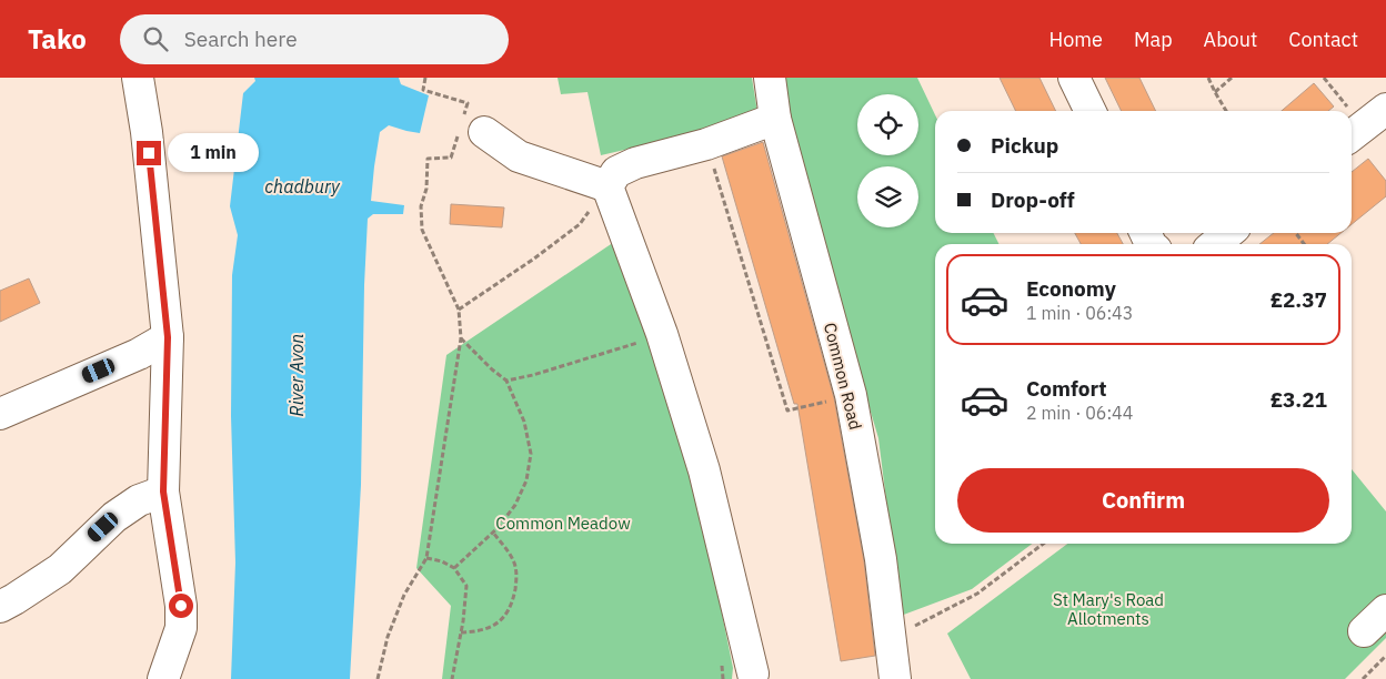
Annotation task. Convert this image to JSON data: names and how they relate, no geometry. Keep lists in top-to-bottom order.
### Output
{
  "streets": {
    "street": ["Common Road"]
  },
  "water": ["chadbury", "River Avon"],
  "parks": ["Common Meadow", "St Mary's Road Allotments"],
  "page": {
    "header": "Tako",
    "search": "Search here",
    "nav": [
      "Home",
      "Map",
      "About",
      "Contact"
    ],
    "banner": ["Pickup", "Drop-off"],
    "bubble": "1 min",
    "list": [
      {
        "name": "Economy",
        "note": "1 min · 06:43",
        "value": "£2.37"
      },
      {
        "name": "Comfort",
        "note": "2 min · 06:44",
        "value": "£3.21"
      }
    ],
    "buttons": "Confirm"
  }
}
